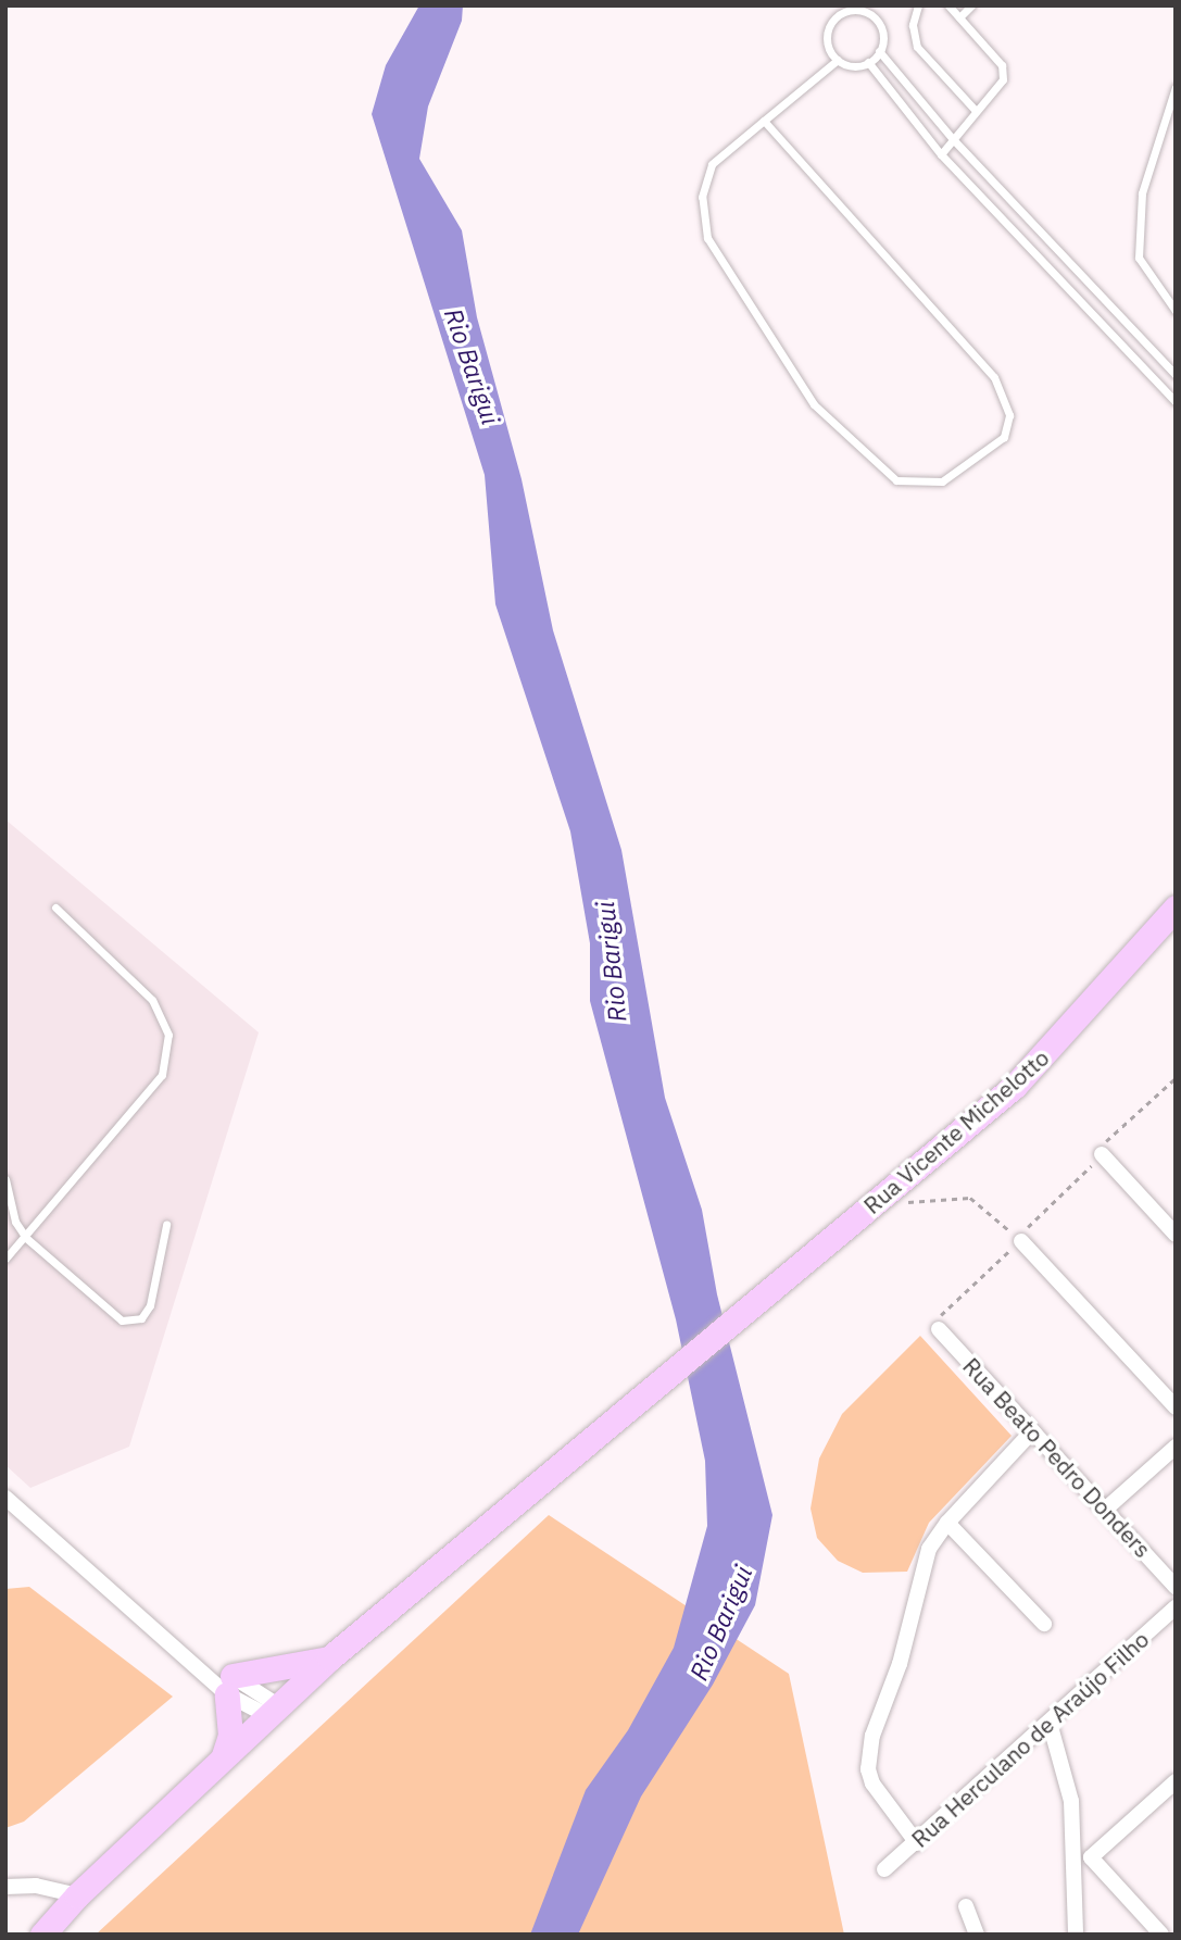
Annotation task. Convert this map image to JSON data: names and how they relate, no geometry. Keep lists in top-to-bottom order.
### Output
{
  "streets": {
    "main road": ["Rua Vicente Michelotto"],
    "street": ["Rua Beato Pedro Donders", "Rua Herculano de Araújo Filho"]
  },
  "water": ["Rio Barigui"]
}
